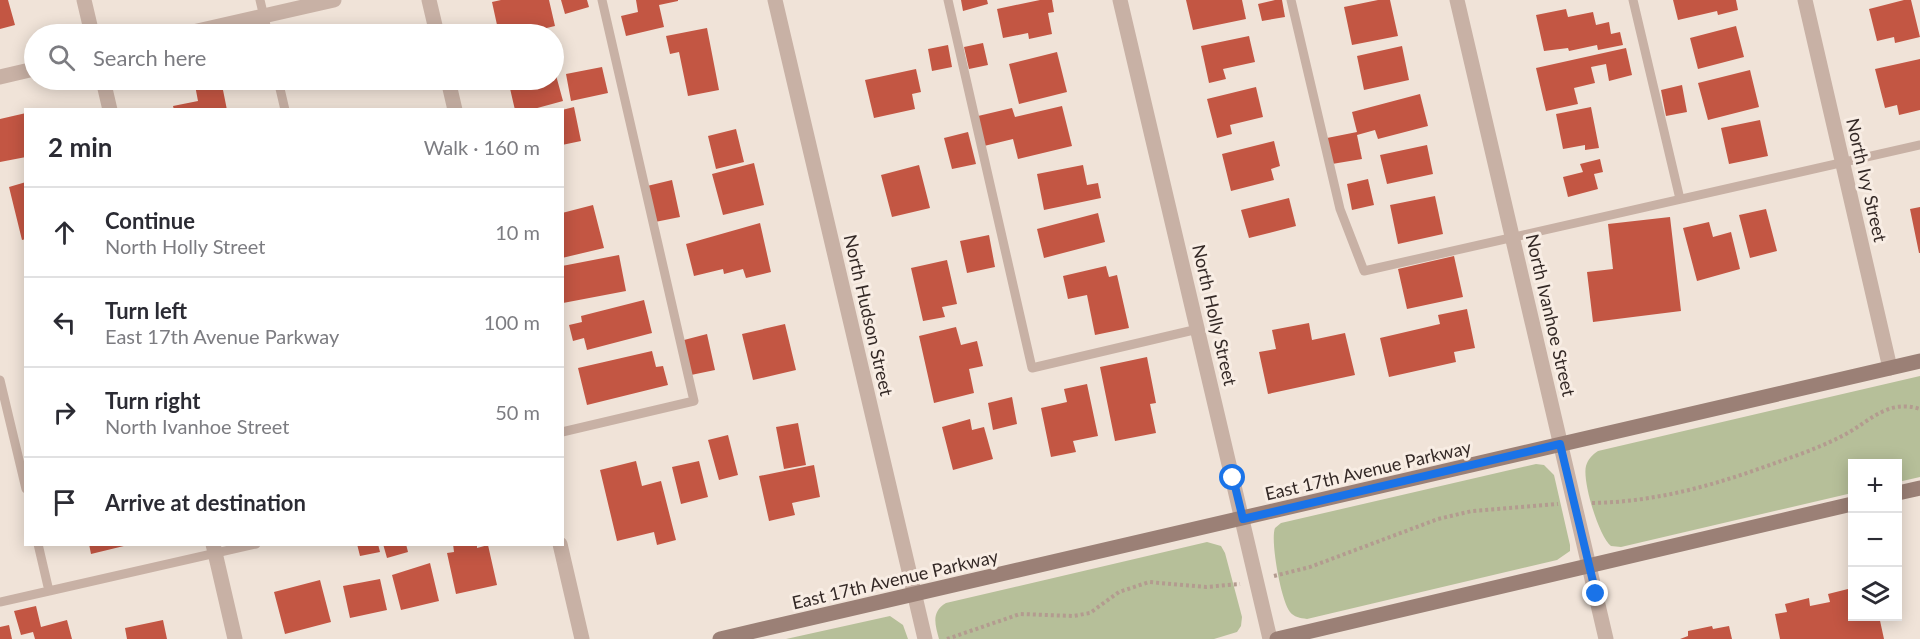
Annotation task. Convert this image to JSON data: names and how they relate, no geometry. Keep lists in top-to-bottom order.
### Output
{
  "streets": {
    "main road": ["East 17th Avenue Parkway"],
    "street": [
      "North Ivy Street",
      "North Hudson Street",
      "North Holly Street",
      "North Ivanhoe Street"
    ]
  },
  "crossings": [
    ["North Ivy Street", "East 17th Avenue Parkway"],
    ["North Hudson Street", "East 17th Avenue Parkway"],
    ["North Holly Street", "East 17th Avenue Parkway"],
    ["North Ivanhoe Street", "East 17th Avenue Parkway"]
  ],
  "page": {
    "search": "Search here",
    "heading": ["2 min", "Walk · 160 m"],
    "list": [
      ["Continue", "North Holly Street", "10 m"],
      ["Turn left", "East 17th Avenue Parkway", "100 m"],
      ["Turn right", "North Ivanhoe Street", "50 m"],
      "Arrive at destination"
    ],
    "map_buttons": ["+", "−"]
  }
}
